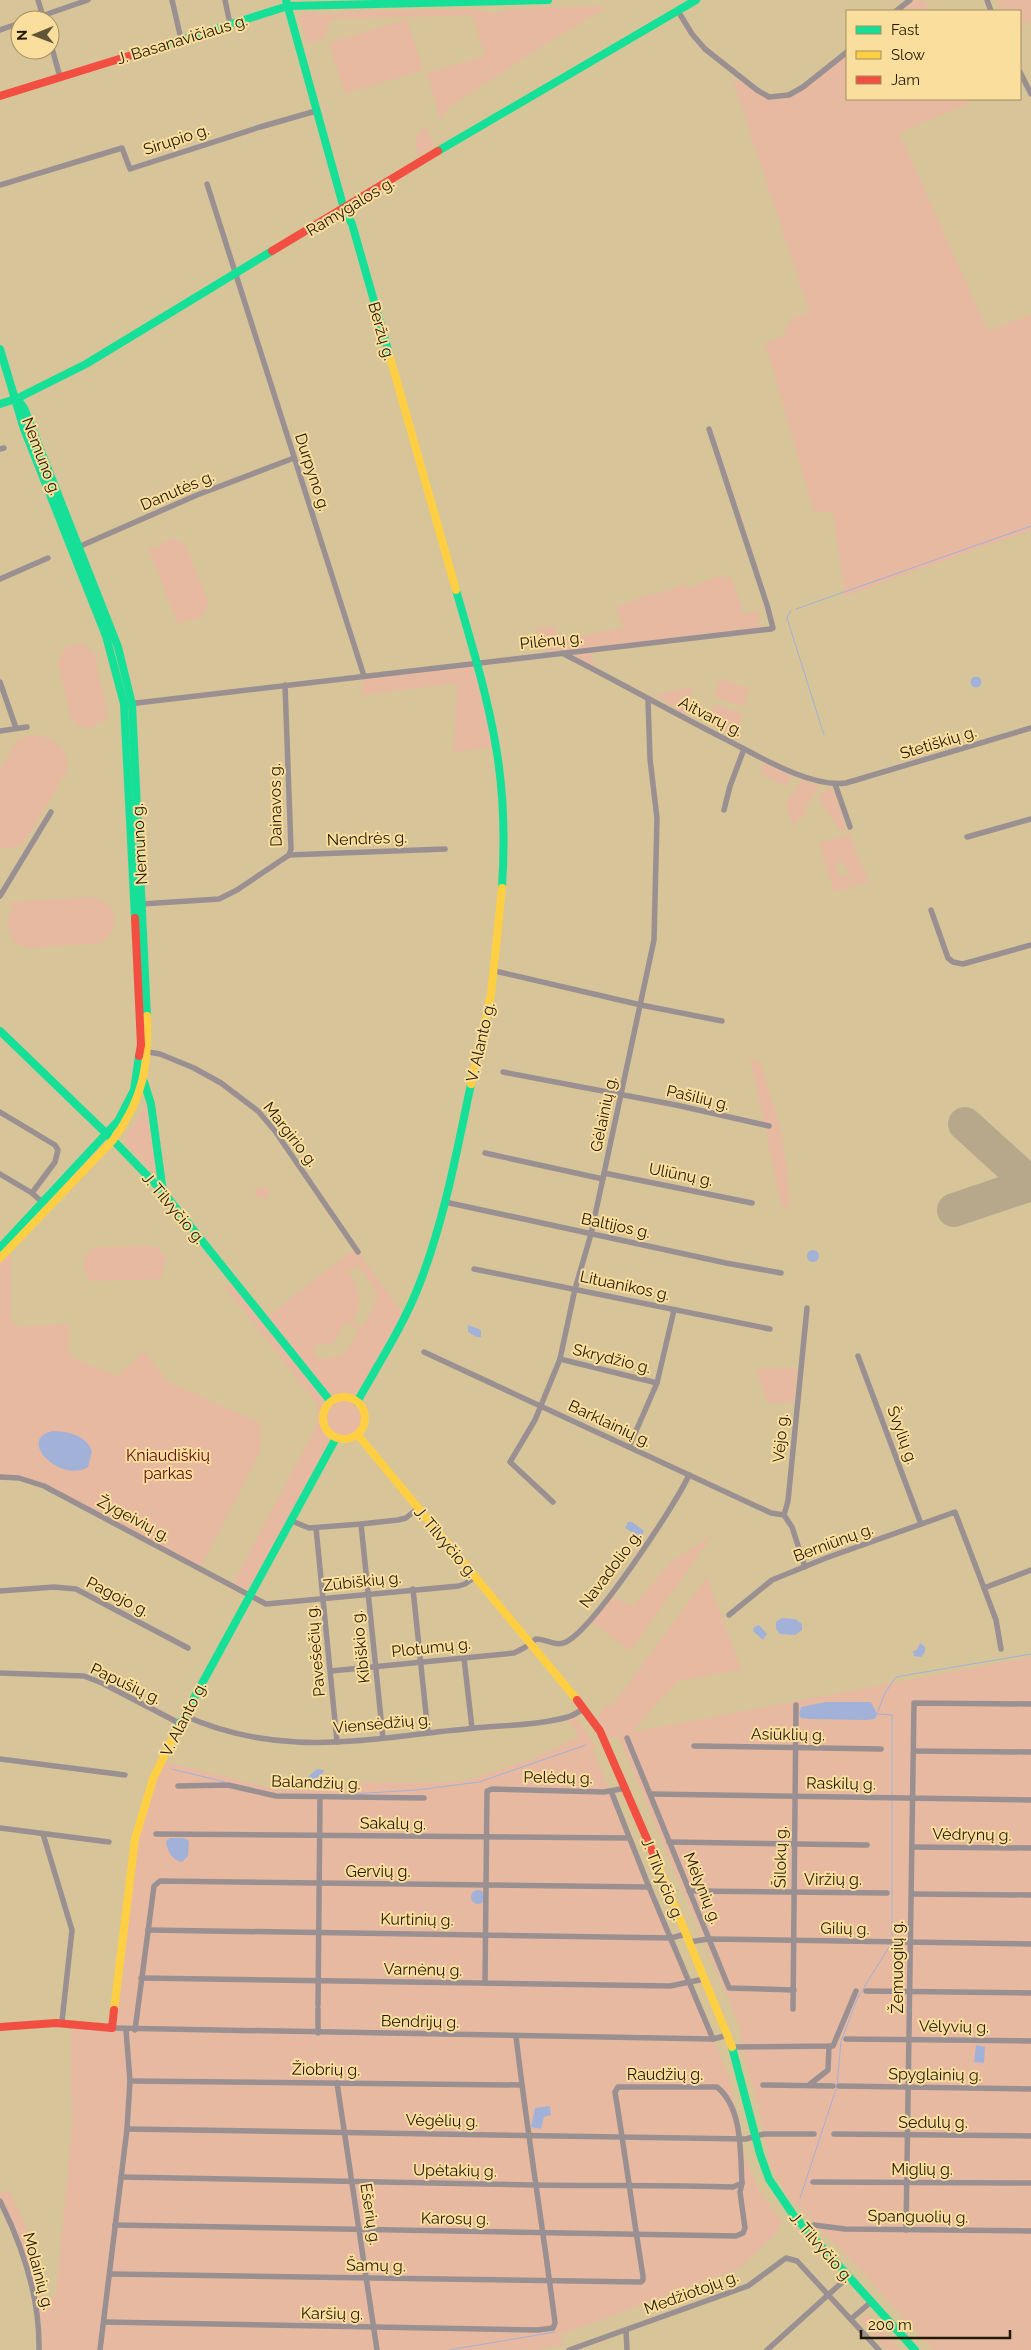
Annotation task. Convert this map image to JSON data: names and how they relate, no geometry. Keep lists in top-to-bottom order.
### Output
{
  "streets": {
    "main road": [
      "J. Basanavičiaus g.",
      "Ramygalos g.",
      "Beržų g.",
      "Nemuno g.",
      "V. Alanto g.",
      "J. Tilvyčio g."
    ],
    "street": [
      "Sirupio g.",
      "Durpyno g.",
      "Danutės g.",
      "Pilėnų g.",
      "Aitvarų g.",
      "Stetiškių g.",
      "Dainavos g.",
      "Nendrės g.",
      "Pašilių g.",
      "Gėlainių g.",
      "Margirio g.",
      "Uliūnų g.",
      "Baltijos g.",
      "Lituanikos g.",
      "Skrydžio g.",
      "Barklainių g.",
      "Švylių g.",
      "Vėjo g.",
      "Žygeivių g.",
      "Berniūnų g.",
      "Navadolio g.",
      "Zūbiškių g.",
      "Pagojo g.",
      "Kibiškio g.",
      "Plotumų g.",
      "Pavešečių g.",
      "Papušių g.",
      "Viensėdžių g.",
      "Asiūklių g.",
      "Pelėdų g.",
      "Balandžių g.",
      "Raskilų g.",
      "Sakalų g.",
      "Vėdrynų g.",
      "Šilokų g.",
      "Gervių g.",
      "Viržių g.",
      "Mėlynių g.",
      "Kurtinių g.",
      "Gilių g.",
      "Žemuogių g.",
      "Varnėnų g.",
      "Bendrijų g.",
      "Vėlyvių g.",
      "Žiobrių g.",
      "Raudžių g.",
      "Spyglainių g.",
      "Vėgėlių g.",
      "Sedulų g.",
      "Miglių g.",
      "Upėtakių g.",
      "Ešerių g.",
      "Spanguolių g.",
      "Karosų g.",
      "Šamų g.",
      "Molainių g.",
      "Medžiotojų g.",
      "Karšių g."
    ]
  },
  "crossings": [
    ["J. Basanavičiaus g.", "Beržų g."],
    ["Sirupio g.", "Beržų g."],
    ["Ramygalos g.", "Beržų g."],
    ["Ramygalos g.", "Nemuno g."],
    ["Ramygalos g.", "Durpyno g."],
    ["Beržų g.", "Pilėnų g."],
    ["Beržų g.", "V. Alanto g."],
    ["Nemuno g.", "Danutės g."],
    ["Nemuno g.", "Pilėnų g."],
    ["Nemuno g.", "Dainavos g."],
    ["Nemuno g.", "Margirio g."],
    ["Nemuno g.", "J. Tilvyčio g."],
    ["Durpyno g.", "Danutės g."],
    ["Durpyno g.", "Pilėnų g."],
    ["Pilėnų g.", "Aitvarų g."],
    ["Pilėnų g.", "Dainavos g."],
    ["Pilėnų g.", "V. Alanto g."],
    ["Aitvarų g.", "Stetiškių g."],
    ["Aitvarų g.", "Gėlainių g."],
    ["Dainavos g.", "Nendrės g."],
    ["V. Alanto g.", "J. Tilvyčio g."],
    ["V. Alanto g.", "Baltijos g."],
    ["V. Alanto g.", "Žygeivių g."],
    ["V. Alanto g.", "Zūbiškių g."],
    ["V. Alanto g.", "Papušių g."],
    ["V. Alanto g.", "Viensėdžių g."],
    ["V. Alanto g.", "Bendrijų g."],
    ["Pašilių g.", "Gėlainių g."],
    ["Gėlainių g.", "Uliūnų g."],
    ["Gėlainių g.", "Baltijos g."],
    ["Gėlainių g.", "Lituanikos g."],
    ["Gėlainių g.", "Skrydžio g."],
    ["Gėlainių g.", "Barklainių g."],
    ["J. Tilvyčio g.", "Navadolio g."],
    ["J. Tilvyčio g.", "Zūbiškių g."],
    ["J. Tilvyčio g.", "Plotumų g."],
    ["J. Tilvyčio g.", "Viensėdžių g."],
    ["J. Tilvyčio g.", "Pelėdų g."],
    ["J. Tilvyčio g.", "Kurtinių g."],
    ["J. Tilvyčio g.", "Gilių g."],
    ["J. Tilvyčio g.", "Varnėnų g."],
    ["J. Tilvyčio g.", "Bendrijų g."],
    ["J. Tilvyčio g.", "Vėgėlių g."],
    ["J. Tilvyčio g.", "Spanguolių g."],
    ["Barklainių g.", "Vėjo g."],
    ["Barklainių g.", "Navadolio g."],
    ["Švylių g.", "Berniūnų g."],
    ["Žygeivių g.", "Zūbiškių g."],
    ["Navadolio g.", "Plotumų g."],
    ["Zūbiškių g.", "Kibiškio g."],
    ["Zūbiškių g.", "Pavešečių g."],
    ["Kibiškio g.", "Plotumų g."],
    ["Kibiškio g.", "Viensėdžių g."],
    ["Plotumų g.", "Pavešečių g."],
    ["Pavešečių g.", "Viensėdžių g."],
    ["Asiūklių g.", "Šilokų g."],
    ["Pelėdų g.", "Sakalų g."],
    ["Raskilų g.", "Šilokų g."],
    ["Raskilų g.", "Mėlynių g."],
    ["Raskilų g.", "Žemuogių g."],
    ["Vėdrynų g.", "Žemuogių g."],
    ["Šilokų g.", "Viržių g."],
    ["Šilokų g.", "Mėlynių g."],
    ["Šilokų g.", "Gilių g."],
    ["Gervių g.", "Kurtinių g."],
    ["Gervių g.", "Varnėnų g."],
    ["Gervių g.", "Bendrijų g."],
    ["Viržių g.", "Mėlynių g."],
    ["Mėlynių g.", "Gilių g."],
    ["Kurtinių g.", "Gilių g."],
    ["Gilių g.", "Žemuogių g."],
    ["Žemuogių g.", "Vėlyvių g."],
    ["Žemuogių g.", "Spyglainių g."],
    ["Žemuogių g.", "Sedulų g."],
    ["Žemuogių g.", "Miglių g."],
    ["Žemuogių g.", "Spanguolių g."],
    ["Žiobrių g.", "Ešerių g."],
    ["Raudžių g.", "Vėgėlių g."],
    ["Vėgėlių g.", "Ešerių g."],
    ["Upėtakių g.", "Ešerių g."],
    ["Upėtakių g.", "Karosų g."],
    ["Ešerių g.", "Karosų g."],
    ["Ešerių g.", "Šamų g."],
    ["Ešerių g.", "Karšių g."],
    ["Karosų g.", "Šamų g."],
    ["Šamų g.", "Karšių g."]
  ],
  "parks": ["Kniaudiškių parkas"],
  "legend": ["Fast", "Slow", "Jam"],
  "scale_bar": "200 m",
  "north": "left"
}
